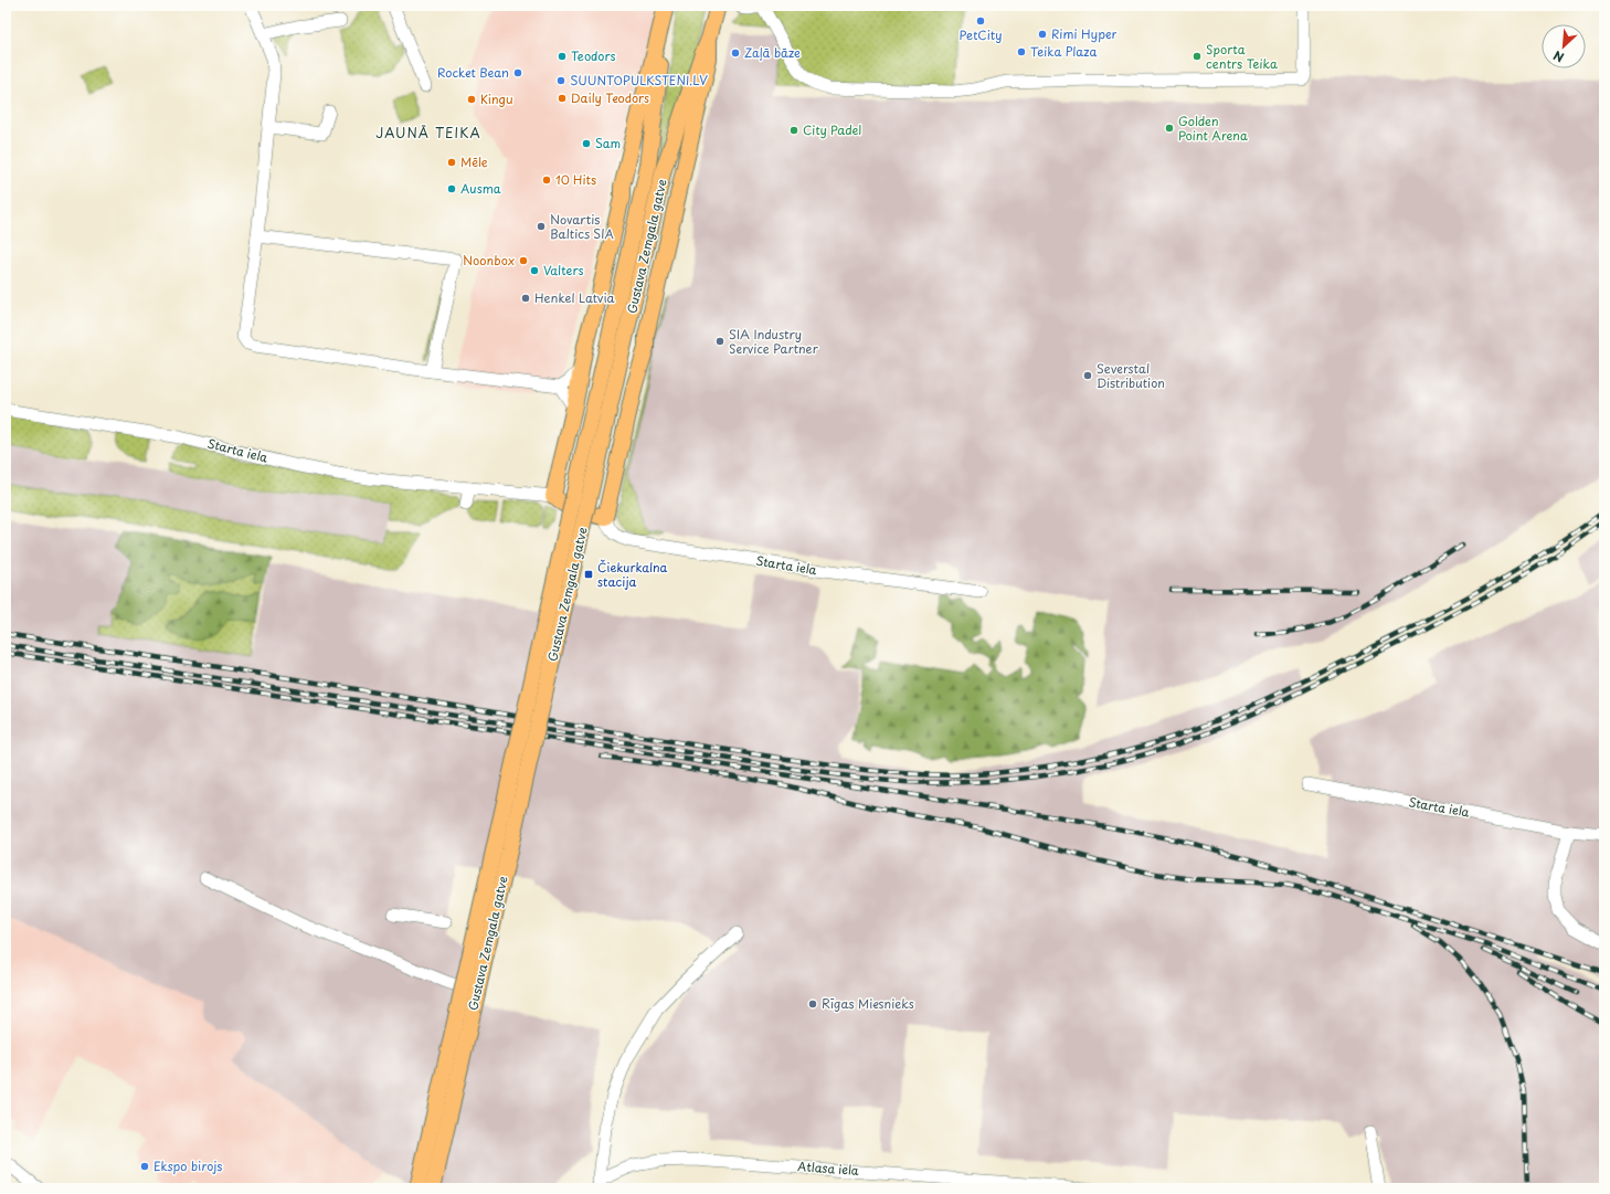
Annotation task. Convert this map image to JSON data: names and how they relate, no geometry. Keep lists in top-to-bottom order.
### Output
{
  "streets": {
    "main road": ["Gustava Zemgala gatve"],
    "street": ["Starta iela", "Atlasa iela"]
  },
  "districts": ["JAUNĀ TEIKA"],
  "places": {
    "other": [
      "PetCity",
      "Rimi Hyper",
      "Teika Plaza",
      "Zaļā bāze",
      "Teodors",
      "Sporta centrs Teika",
      "Rocket Bean",
      "SUUNTOPULKSTENI.LV",
      "Daily Teodors",
      "Kingu",
      "Golden Point Arena",
      "City Padel",
      "Sam",
      "Mēle",
      "10 Hits",
      "Ausma",
      "Novartis Baltics SIA",
      "Noonbox",
      "Valters",
      "Henkel Latvia",
      "SIA Industry Service Partner",
      "Severstal Distribution",
      "Rīgas Miesnieks",
      "Ekspo birojs"
    ],
    "transit": ["Čiekurkalna stacija"]
  },
  "north": "bottom left"
}
